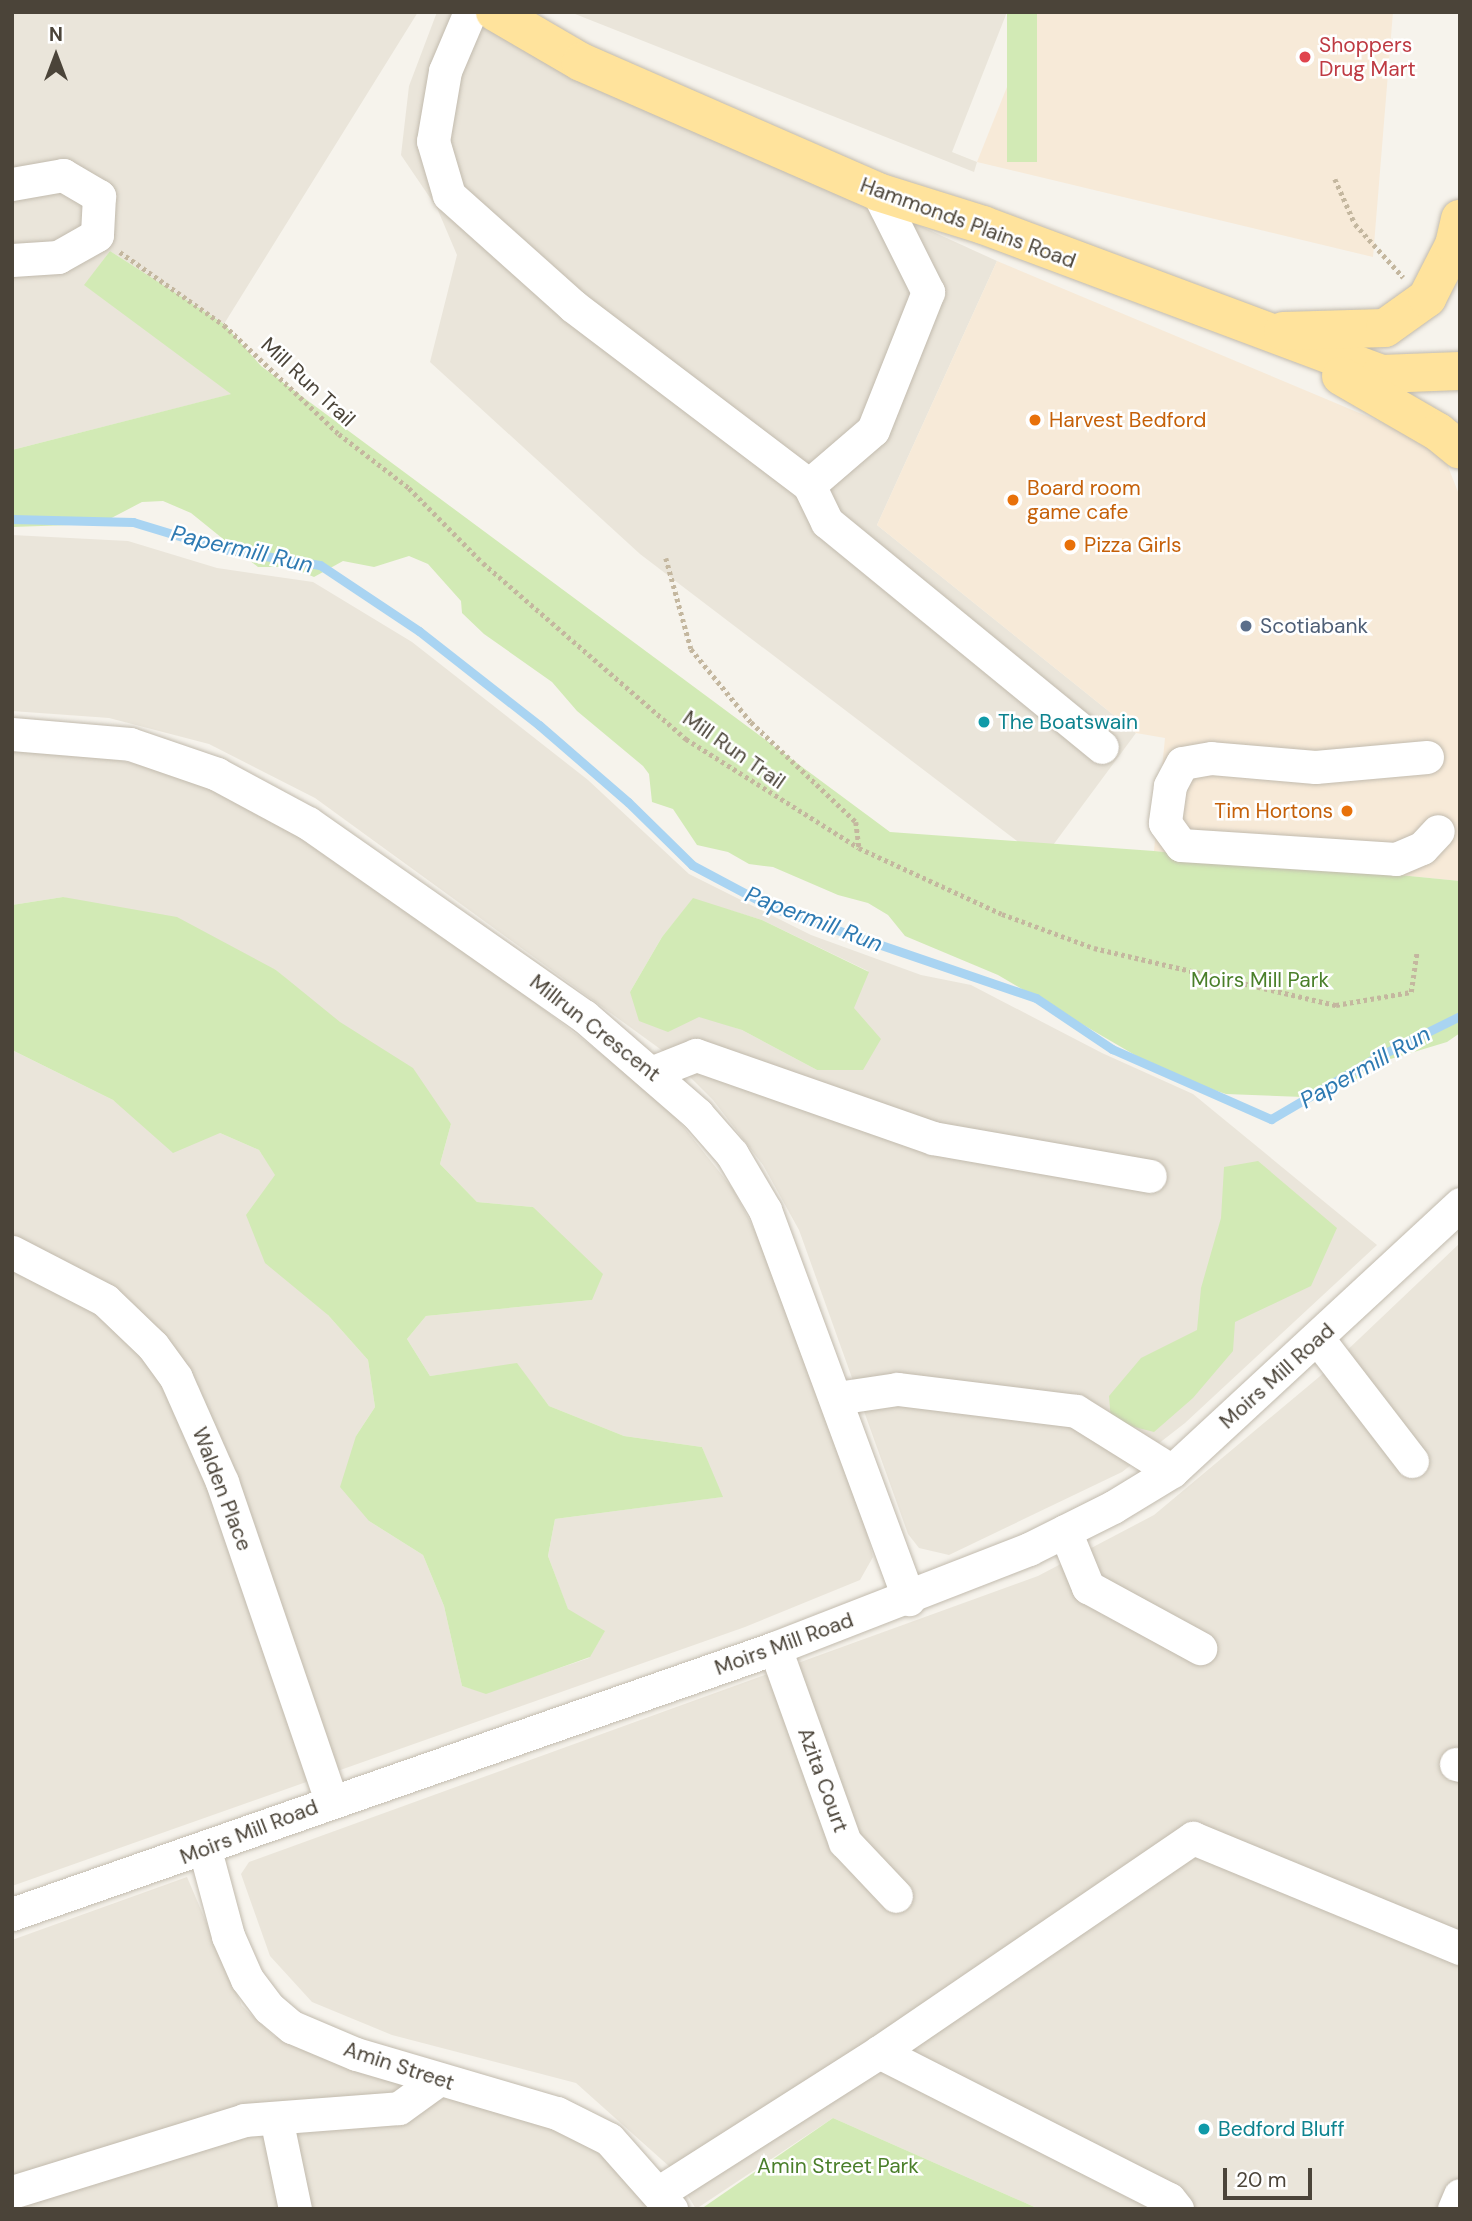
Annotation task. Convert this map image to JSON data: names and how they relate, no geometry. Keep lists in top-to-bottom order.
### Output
{
  "streets": {
    "main road": ["Hammonds Plains Road"],
    "street": [
      "Millrun Crescent",
      "Moirs Mill Road",
      "Walden Place",
      "Azita Court",
      "Amin Street"
    ],
    "path": ["Mill Run Trail"]
  },
  "crossings": [
    ["Millrun Crescent", "Moirs Mill Road"],
    ["Moirs Mill Road", "Walden Place"],
    ["Moirs Mill Road", "Azita Court"],
    ["Moirs Mill Road", "Amin Street"]
  ],
  "water": ["Papermill Run"],
  "parks": ["Moirs Mill Park", "Amin Street Park"],
  "places": [
    "Shoppers Drug Mart",
    "Harvest Bedford",
    "Board room game cafe",
    "Pizza Girls",
    "Scotiabank",
    "The Boatswain",
    "Tim Hortons",
    "Bedford Bluff"
  ],
  "scale_bar": "20 m",
  "north": "top"
}
